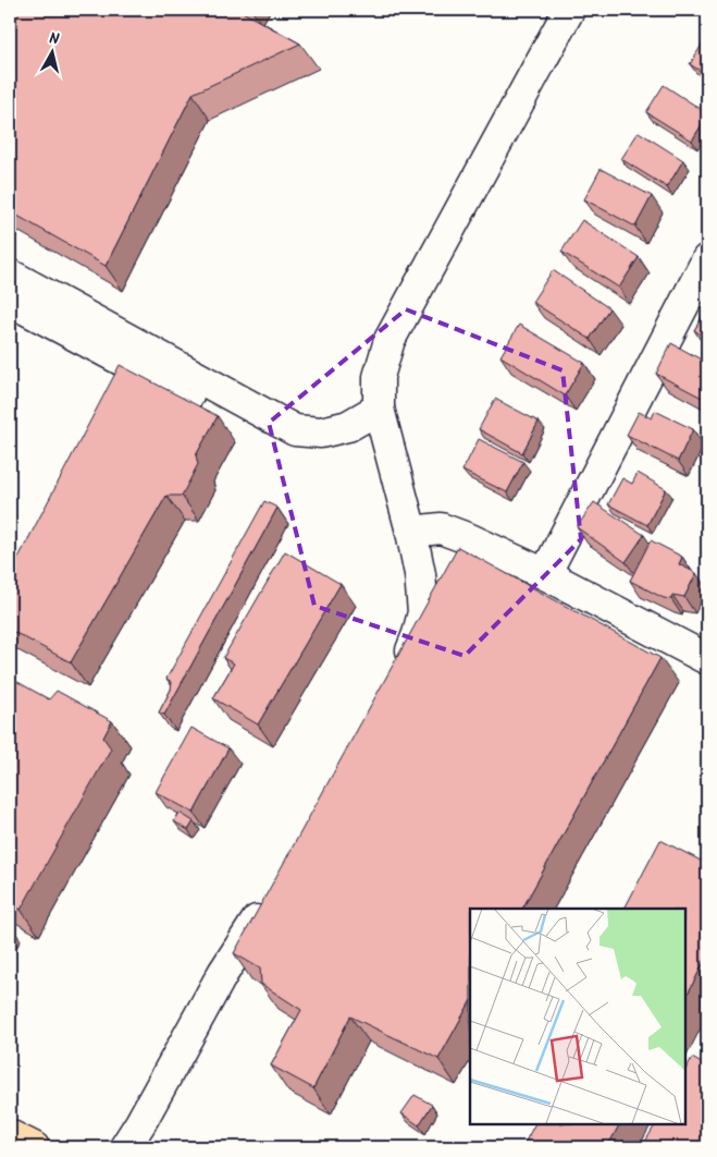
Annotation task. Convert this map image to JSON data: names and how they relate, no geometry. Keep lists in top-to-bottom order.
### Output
{
  "north": "top"
}
